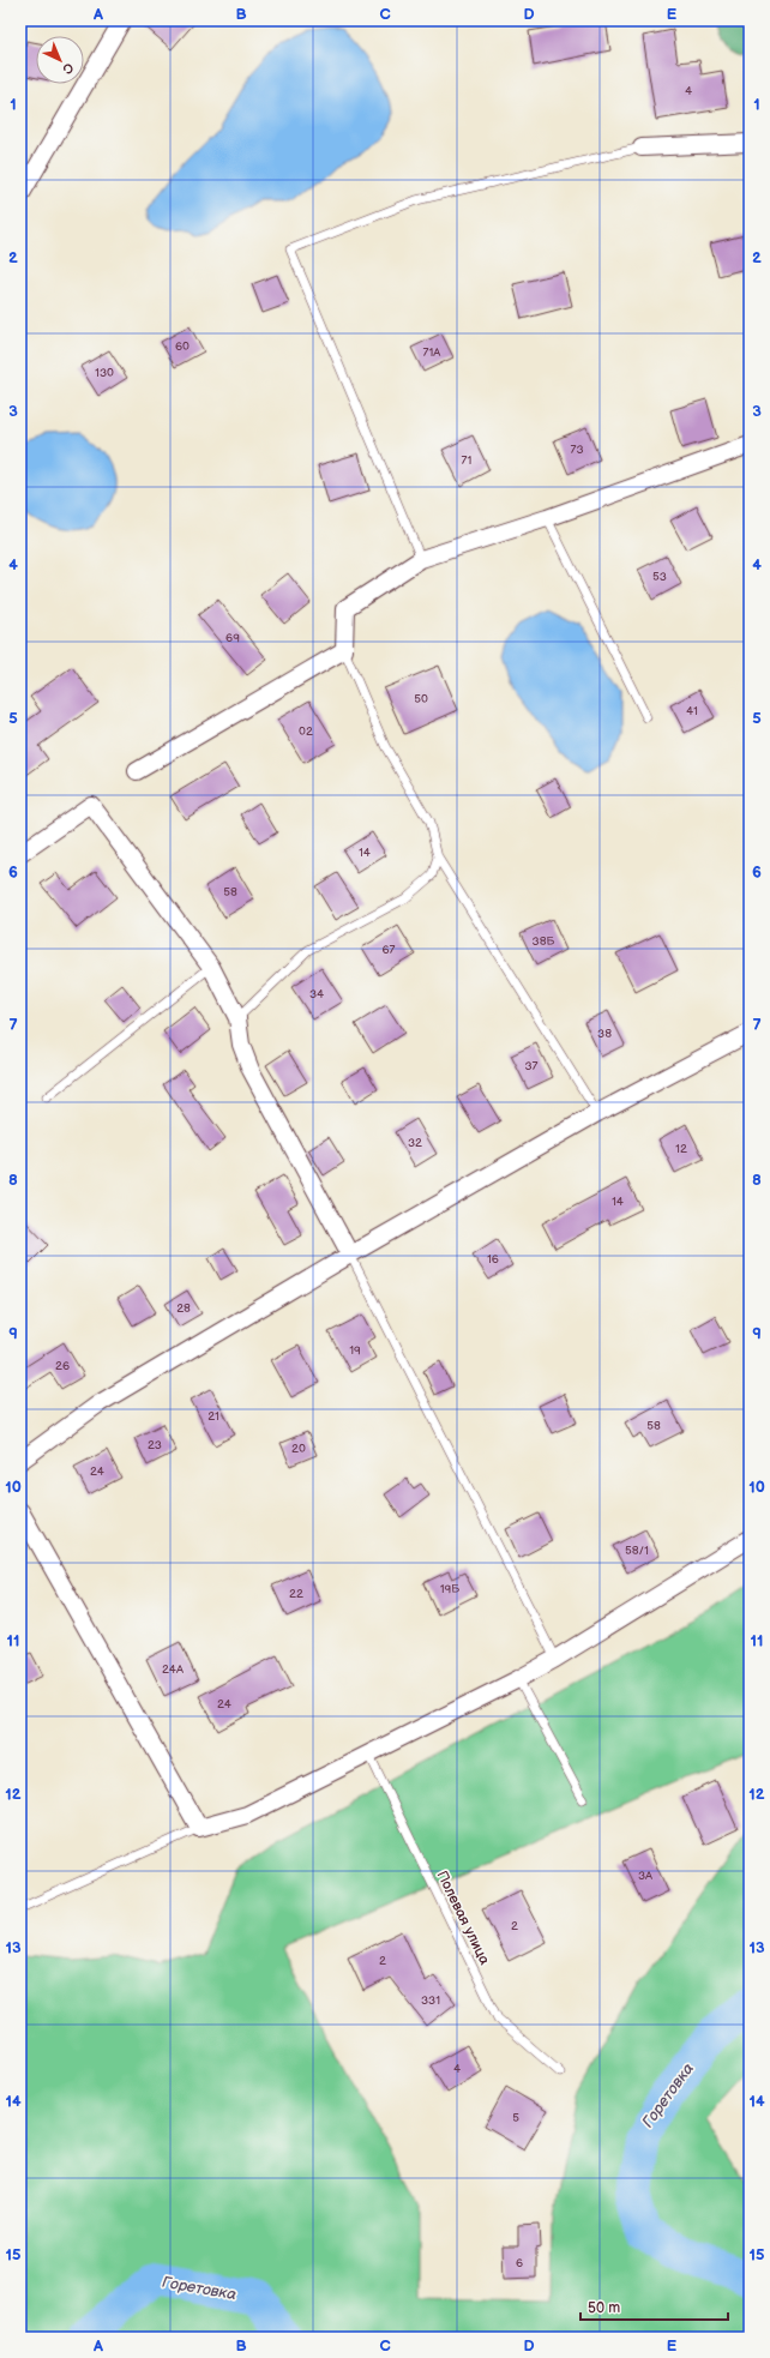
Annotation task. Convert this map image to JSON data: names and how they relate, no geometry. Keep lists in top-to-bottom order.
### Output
{
  "streets": {
    "lane": ["Полевая улица"]
  },
  "water": ["Горетовка"],
  "house_numbers": [
    "4",
    "60",
    "71А",
    "130",
    "73",
    "71",
    "53",
    "69",
    "50",
    "41",
    "02",
    "14",
    "58",
    "38Б",
    "67",
    "34",
    "38",
    "37",
    "32",
    "12",
    "14",
    "16",
    "28",
    "19",
    "26",
    "21",
    "58",
    "23",
    "20",
    "24",
    "58/1",
    "19Б",
    "22",
    "24А",
    "24",
    "3А",
    "2",
    "2",
    "331",
    "4",
    "5",
    "6"
  ],
  "scale_bar": "50 m",
  "north": "bottom right",
  "grid": {
    "columns": [
      "A",
      "B",
      "C",
      "D",
      "E"
    ],
    "rows": [
      "1",
      "2",
      "3",
      "4",
      "5",
      "6",
      "7",
      "8",
      "9",
      "10",
      "11",
      "12",
      "13",
      "14",
      "15"
    ]
  }
}
